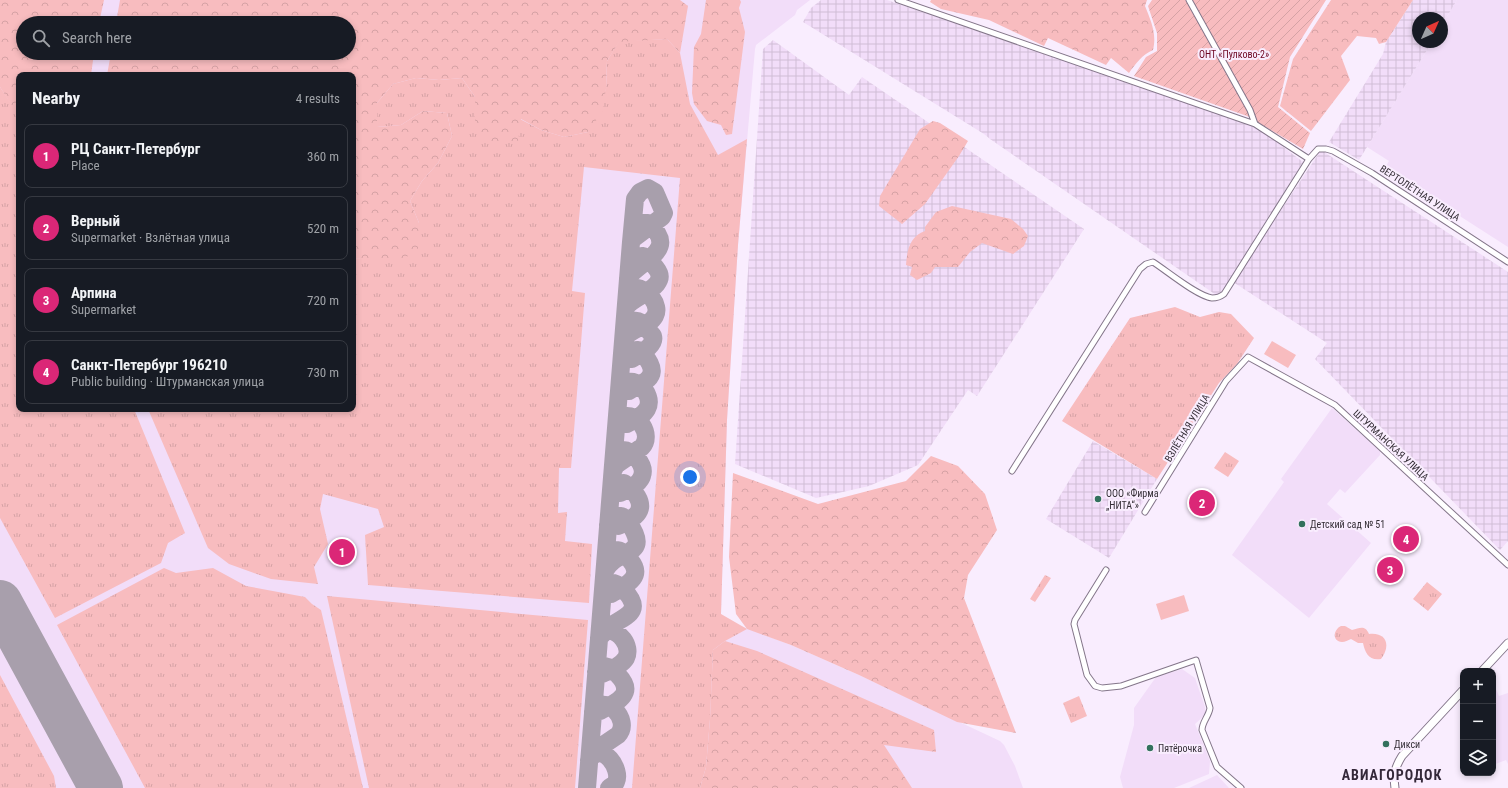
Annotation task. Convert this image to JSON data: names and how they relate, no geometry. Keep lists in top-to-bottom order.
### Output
{
  "streets": {
    "street": ["ВЕРТОЛЁТНАЯ УЛИЦА", "ВЗЛЁТНАЯ УЛИЦА", "ШТУРМАНСКАЯ УЛИЦА"]
  },
  "crossings": [
    ["ВЗЛЁТНАЯ УЛИЦА", "ШТУРМАНСКАЯ УЛИЦА"]
  ],
  "districts": ["АВИАГОРОДОК"],
  "parks": ["ОНТ «Пулково-2»"],
  "places": [
    "ООО «Фирма „НИТА“»",
    "Детский сад № 51",
    "Дикси",
    "Пятёрочка"
  ],
  "north": "top right",
  "page": {
    "search": "Search here",
    "heading": ["Nearby", "4 results"],
    "list": [
      {
        "mark": "1",
        "name": "РЦ Санкт-Петербург",
        "note": "Place",
        "value": "360 m"
      },
      {
        "mark": "2",
        "name": "Верный",
        "note": "Supermarket · Взлётная улица",
        "value": "520 m"
      },
      {
        "mark": "3",
        "name": "Арпина",
        "note": "Supermarket",
        "value": "720 m"
      },
      {
        "mark": "4",
        "name": "Санкт-Петербург 196210",
        "note": "Public building · Штурманская улица",
        "value": "730 m"
      }
    ],
    "pins": [
      "2",
      "4",
      "1",
      "3"
    ],
    "map_buttons": ["+", "−"]
  }
}
